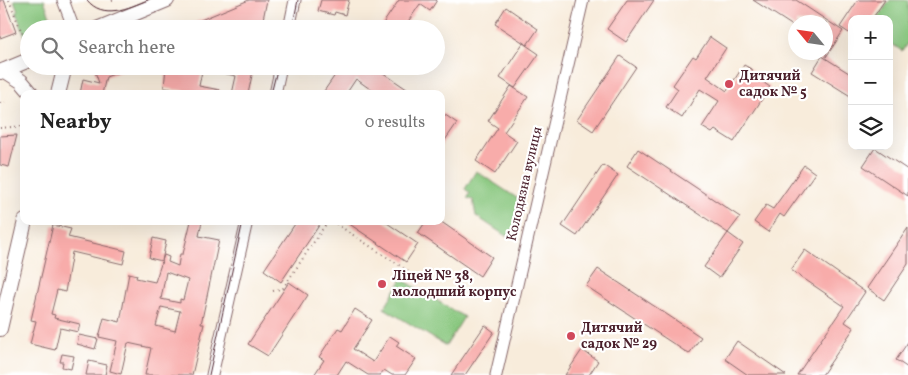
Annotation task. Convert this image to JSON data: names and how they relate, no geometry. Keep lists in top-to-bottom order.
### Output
{
  "streets": {
    "street": ["Колодязна вулиця"]
  },
  "places": ["Дитячий садок № 5", "Ліцей № 38, молодший корпус", "Дитячий садок № 29"],
  "north": "top left",
  "page": {
    "map_buttons": ["+", "−"],
    "search": "Search here",
    "heading": ["Nearby", "0 results"]
  }
}
